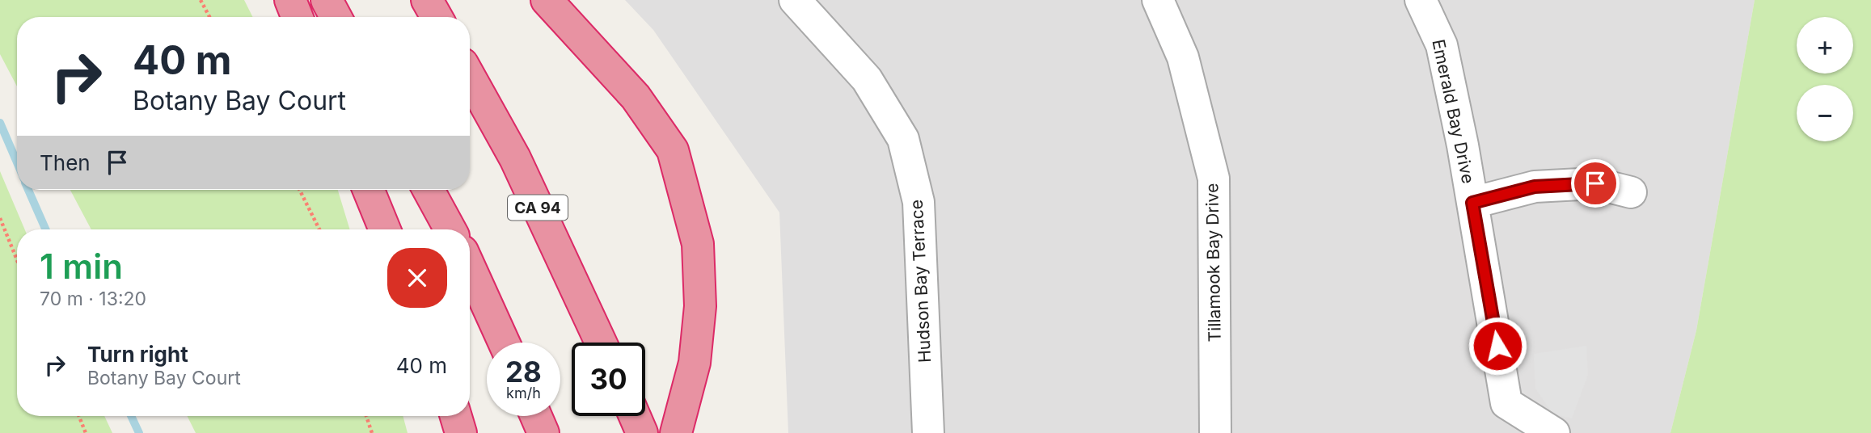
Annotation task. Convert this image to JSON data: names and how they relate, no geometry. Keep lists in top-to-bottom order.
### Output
{
  "streets": {
    "highway": ["CA 94"],
    "street": ["Emerald Bay Drive", "Tillamook Bay Drive", "Hudson Bay Terrace"]
  },
  "page": {
    "map_buttons": ["+", "−"],
    "turn": ["40 m", "Botany Bay Court"],
    "then": "Then",
    "heading": ["1 min", "70 m · 13:20"],
    "list": [
      {
        "name": "Turn right",
        "note": "Botany Bay Court",
        "value": "40 m"
      }
    ],
    "speed": "28 km/h",
    "limit": "30"
  }
}
